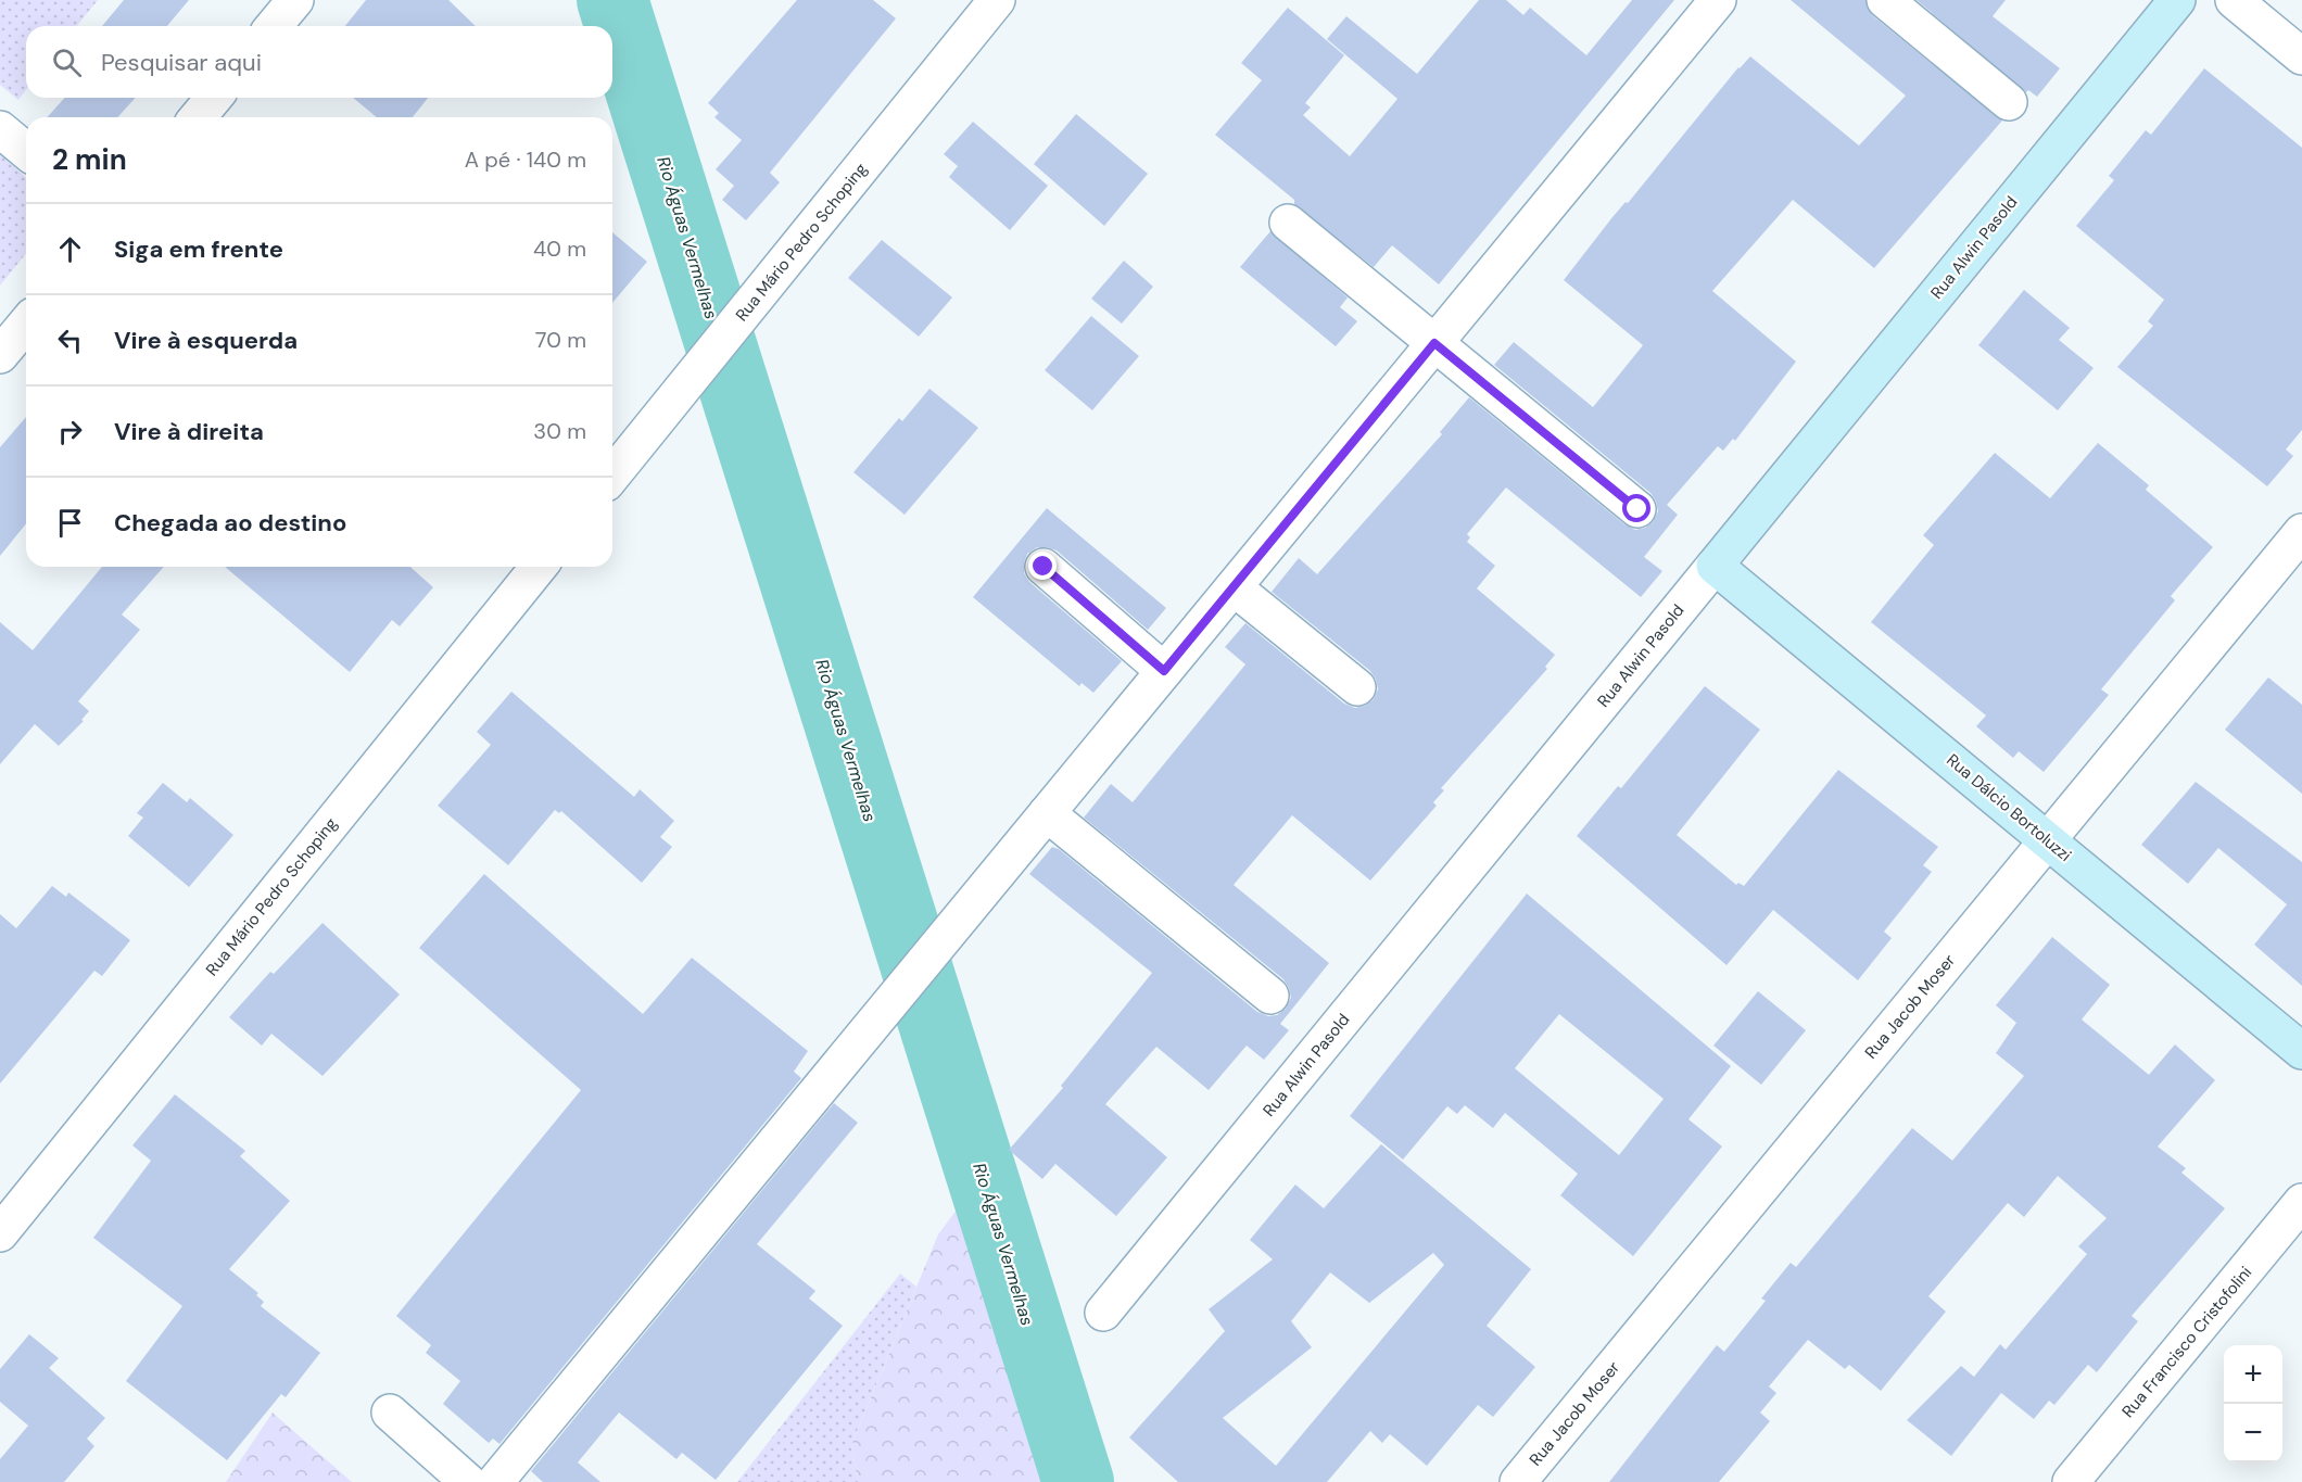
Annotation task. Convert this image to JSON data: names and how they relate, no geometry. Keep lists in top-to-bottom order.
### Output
{
  "streets": {
    "street": [
      "Rua Mário Pedro Schoping",
      "Rua Alwin Pasold",
      "Rua Dálcio Bortoluzzi",
      "Rua Jacob Moser",
      "Rua Francisco Cristofolini"
    ]
  },
  "crossings": [
    ["Rua Alwin Pasold", "Rua Dálcio Bortoluzzi"],
    ["Rua Dálcio Bortoluzzi", "Rua Jacob Moser"]
  ],
  "water": ["Rio Águas Vermelhas"],
  "page": {
    "search": "Pesquisar aqui",
    "heading": ["2 min", "A pé · 140 m"],
    "list": [
      ["Siga em frente", "40 m"],
      ["Vire à esquerda", "70 m"],
      ["Vire à direita", "30 m"],
      "Chegada ao destino"
    ],
    "map_buttons": ["+", "−"]
  }
}
